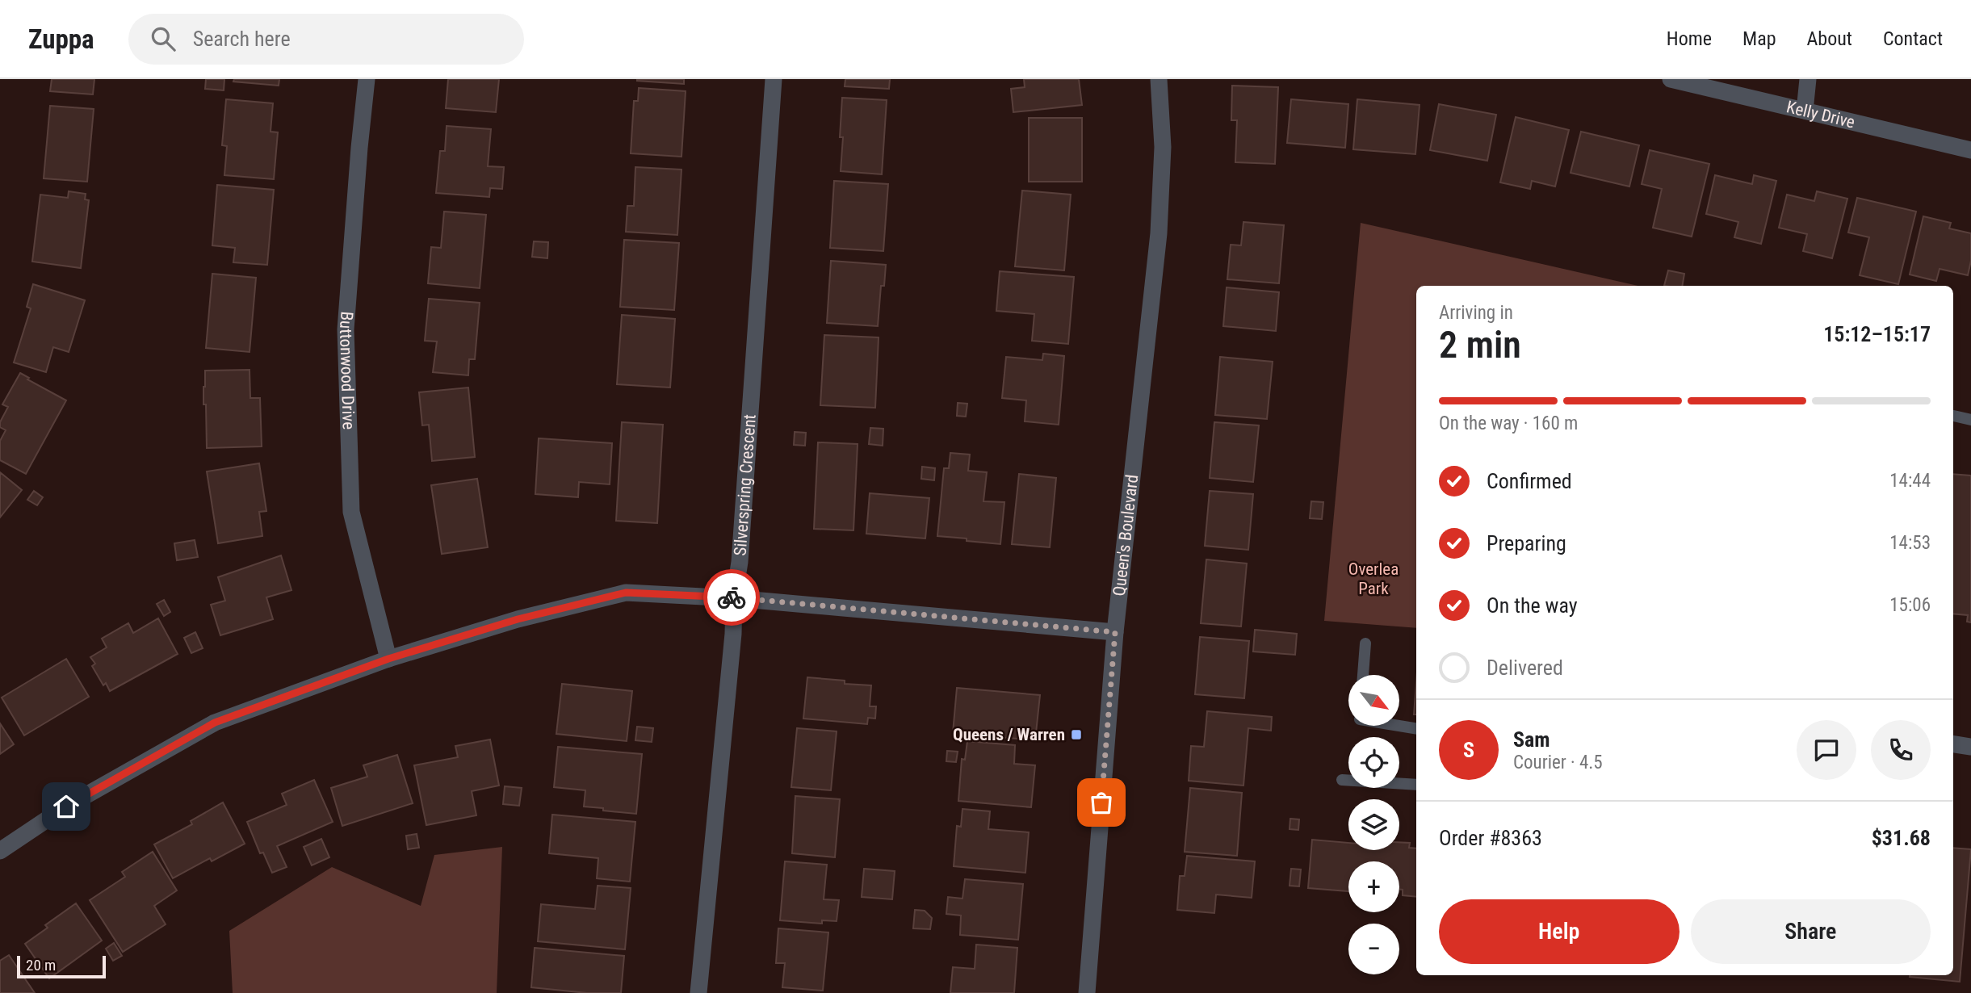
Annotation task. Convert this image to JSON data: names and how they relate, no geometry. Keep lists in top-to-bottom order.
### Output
{
  "streets": {
    "street": [
      "Kelly Drive",
      "Buttonwood Drive",
      "Silverspring Crescent",
      "Queen's Boulevard"
    ]
  },
  "parks": ["Overlea Park"],
  "places": {
    "transit": ["Queens / Warren"]
  },
  "scale_bar": "20 m",
  "north": "bottom right",
  "page": {
    "header": "Zuppa",
    "search": "Search here",
    "nav": [
      "Home",
      "Map",
      "About",
      "Contact"
    ],
    "heading": ["2 min", "Arriving in", "15:12–15:17"],
    "panel": [
      "Sam",
      "Courier · 4.5",
      "Order #8363",
      "$31.68"
    ],
    "bar": "On the way · 160 m",
    "list": [
      ["Confirmed", "14:44"],
      ["Preparing", "14:53"],
      ["On the way", "15:06"],
      "Delivered"
    ],
    "map_buttons": ["+", "−"],
    "round": "S",
    "buttons": ["Help", "Share"],
    "scale": "20 m"
  }
}
